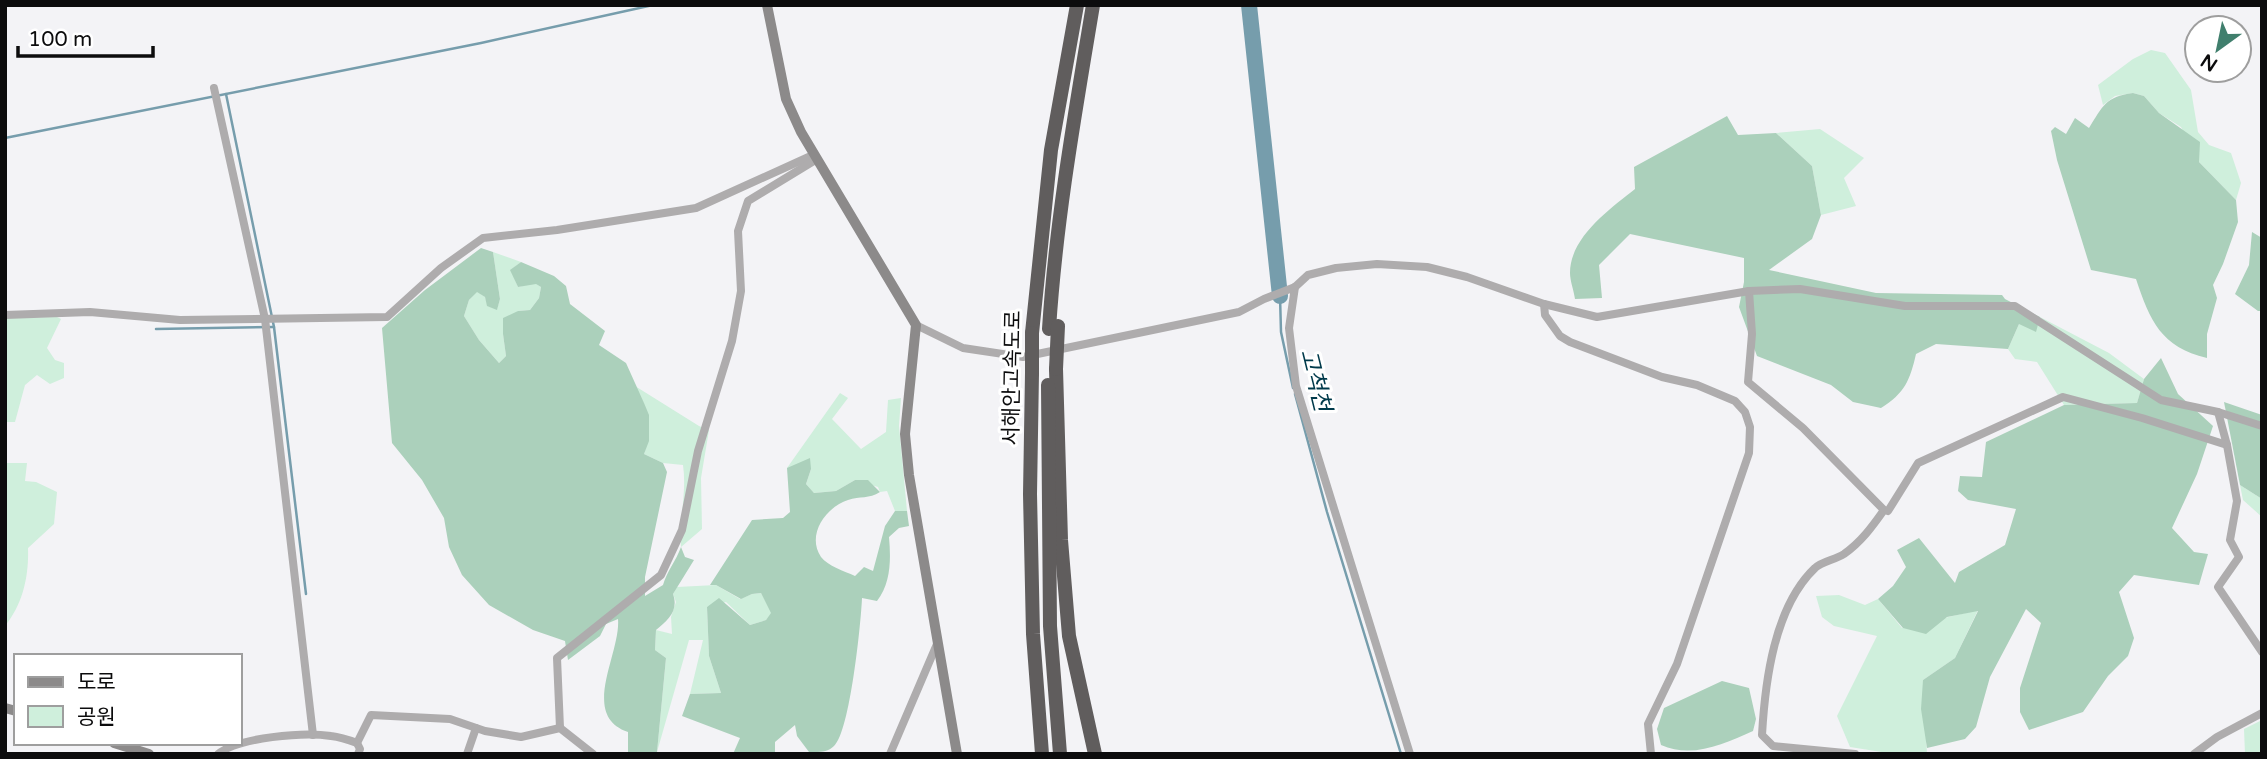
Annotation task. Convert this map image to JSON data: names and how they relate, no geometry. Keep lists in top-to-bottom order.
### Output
{
  "streets": {
    "highway": ["서해안고속도로"]
  },
  "water": ["고척천"],
  "legend": ["도로", "공원"],
  "scale_bar": "100 m",
  "north": "bottom left"
}
